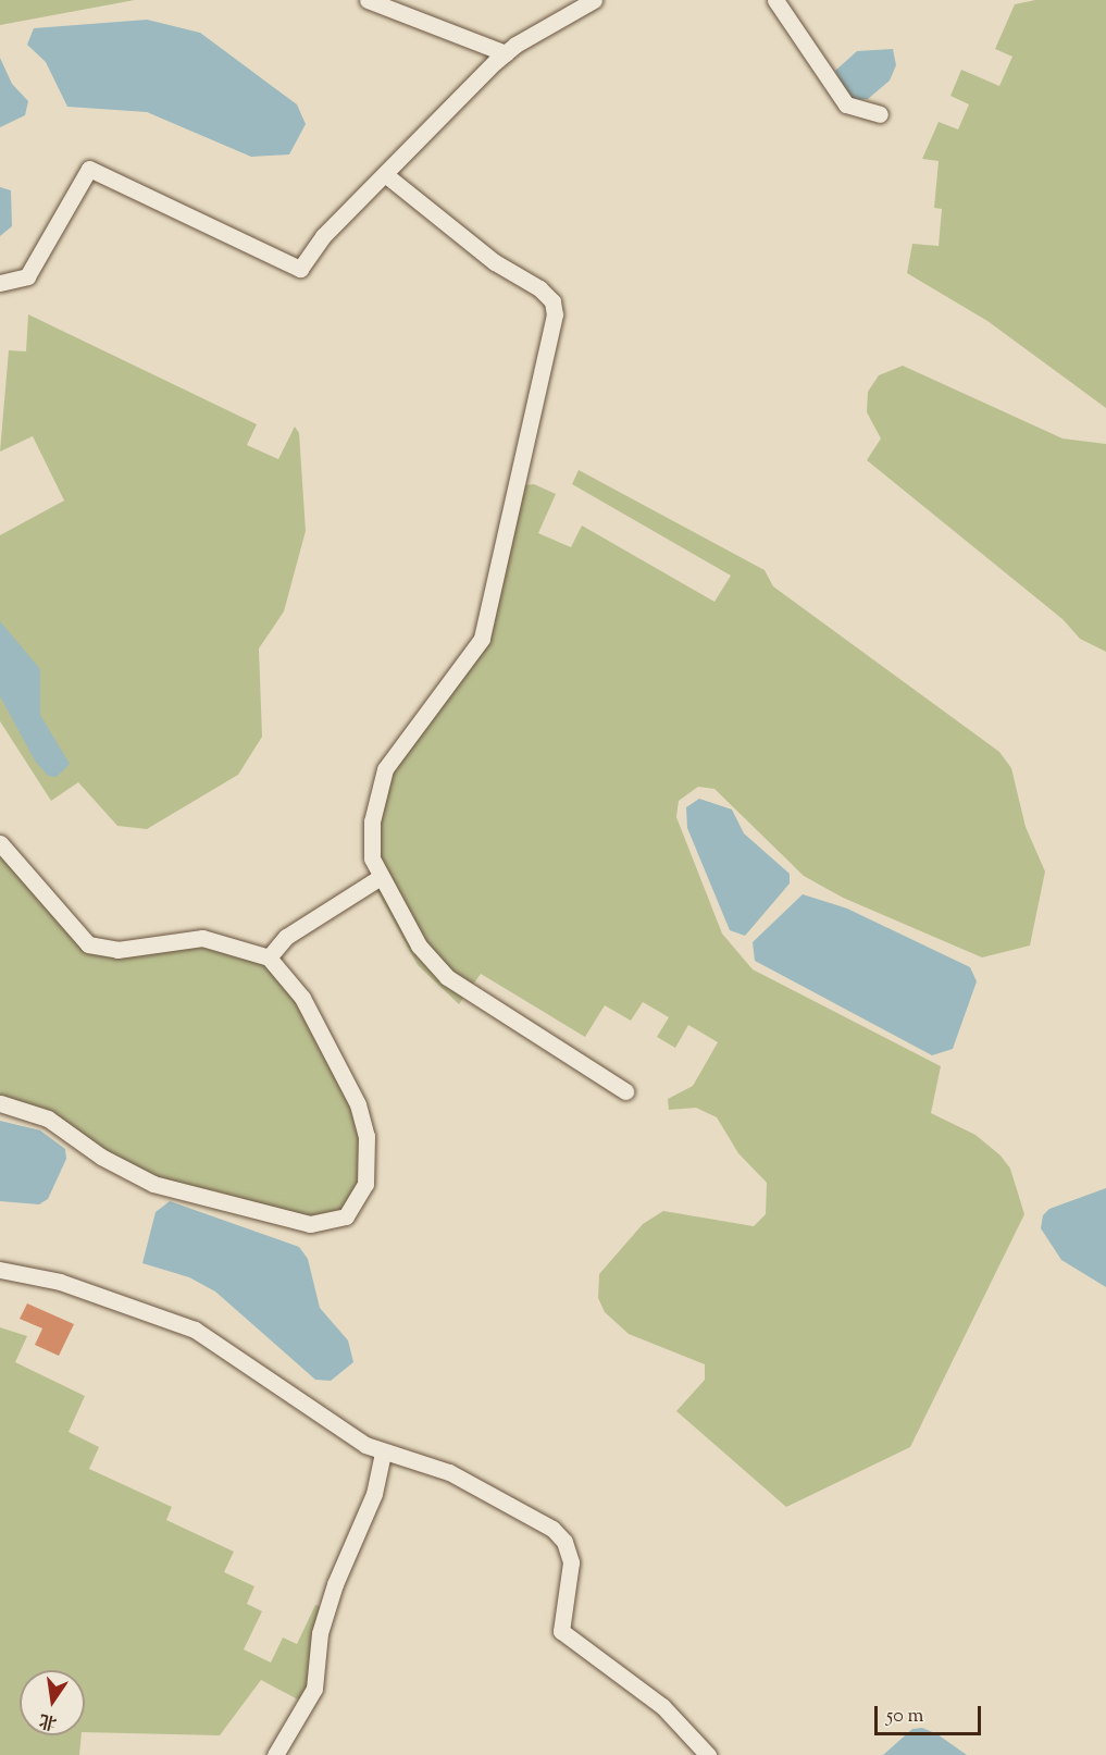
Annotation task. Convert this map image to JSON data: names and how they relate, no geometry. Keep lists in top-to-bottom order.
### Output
{
  "scale_bar": "50 m",
  "north": "bottom"
}
